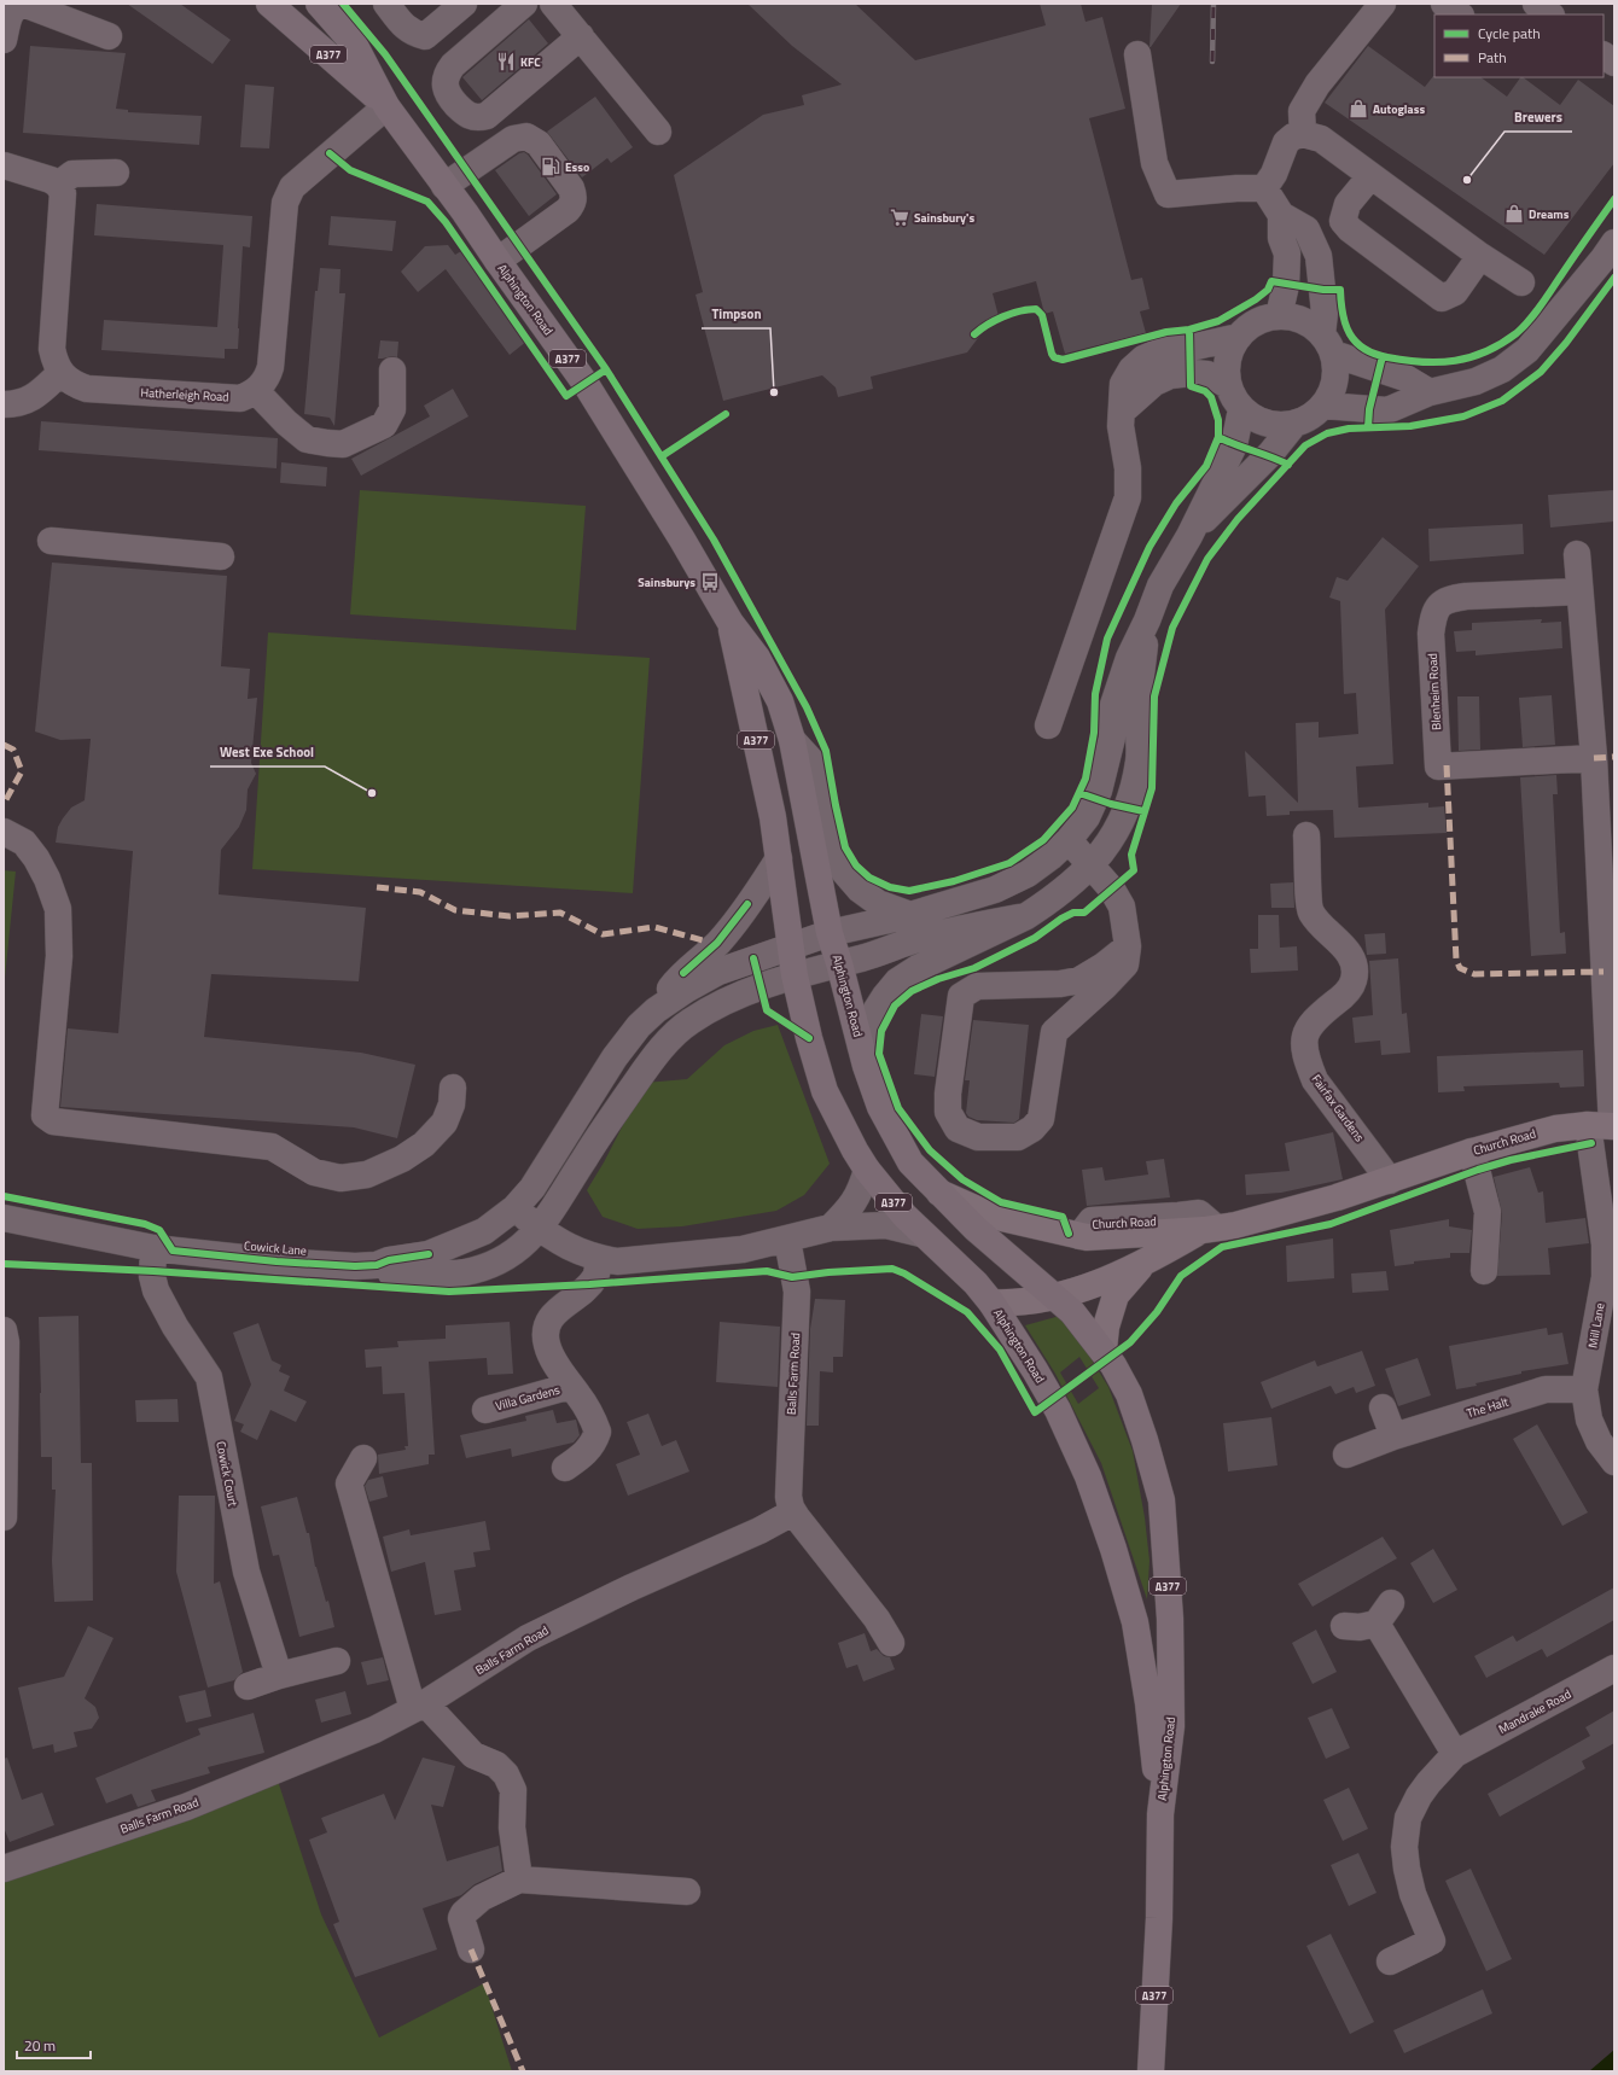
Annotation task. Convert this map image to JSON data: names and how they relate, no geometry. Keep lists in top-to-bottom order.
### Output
{
  "streets": {
    "highway": ["A377", "Alphington Road"],
    "main road": ["Church Road"],
    "street": [
      "Hatherleigh Road",
      "Blenheim Road",
      "Fairfax Gardens",
      "Cowick Lane",
      "Mill Lane",
      "Balls Farm Road",
      "Villa Gardens",
      "The Halt",
      "Cowick Court",
      "Mandrake Road"
    ]
  },
  "crossings": [
    ["A377", "Alphington Road"],
    ["Alphington Road", "Church Road"],
    ["Fairfax Gardens", "Church Road"],
    ["Church Road", "Mill Lane"],
    ["Cowick Lane", "Cowick Court"],
    ["Mill Lane", "The Halt"]
  ],
  "places": {
    "restaurant": ["KFC"],
    "shop": ["Autoglass", "Dreams"],
    "fuel station": ["Esso"],
    "other": ["Brewers", "Timpson", "West Exe School"],
    "supermarket": ["Sainsbury's"],
    "bus stop": ["Sainsburys"]
  },
  "legend": ["Cycle path", "Path"],
  "scale_bar": "20 m"
}
